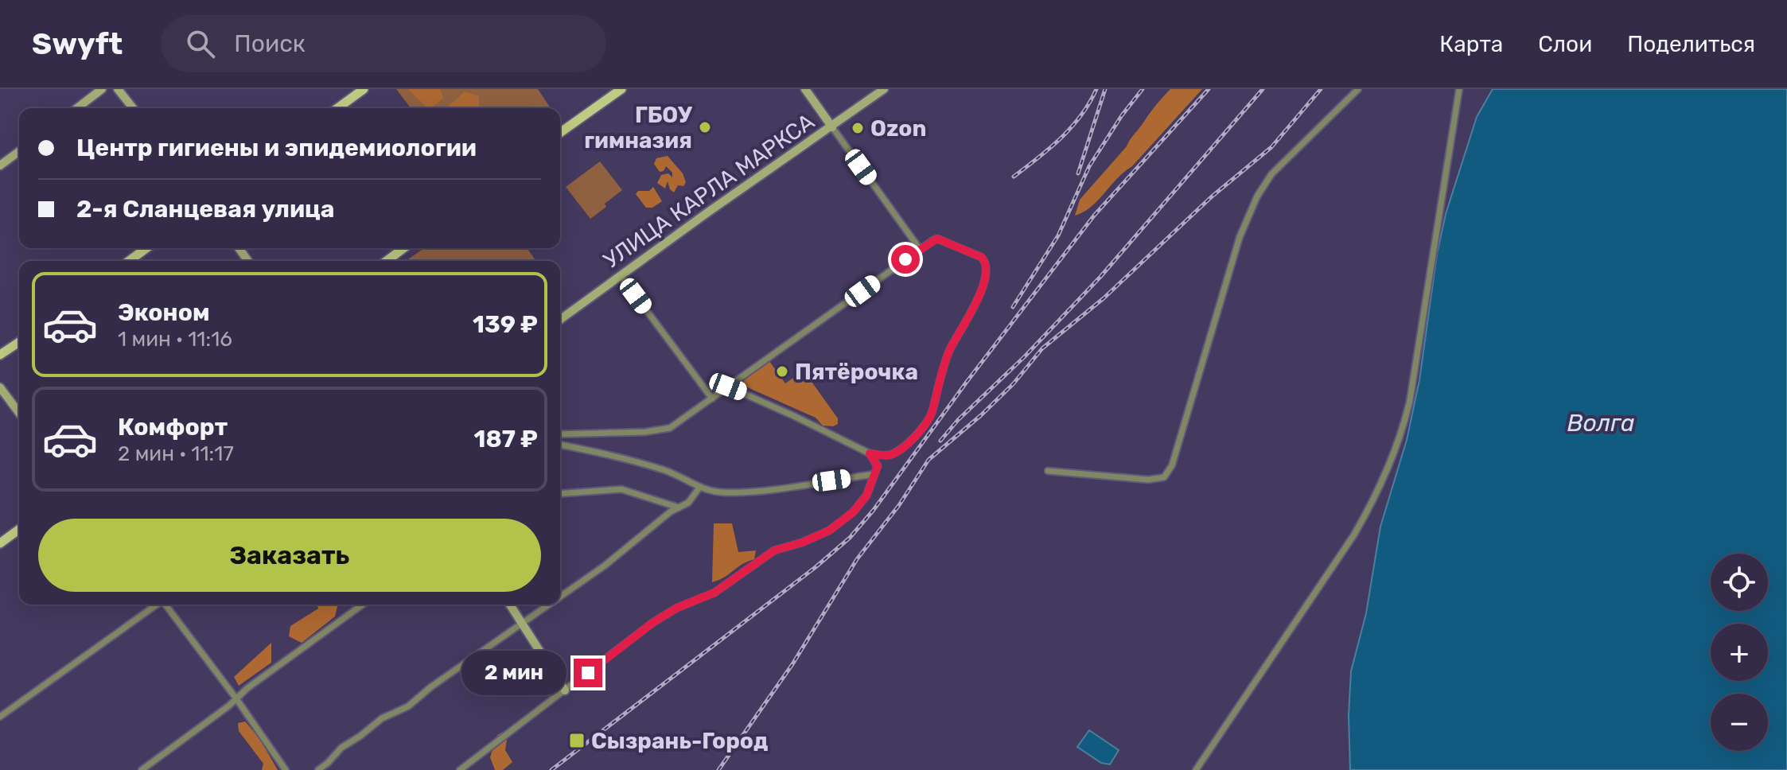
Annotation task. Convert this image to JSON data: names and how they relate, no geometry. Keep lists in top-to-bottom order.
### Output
{
  "streets": {
    "street": ["УЛИЦА КАРЛА МАРКСА"]
  },
  "water": ["Волга"],
  "places": {
    "other": ["ГБОУ гимназия", "Ozon", "Пятёрочка"],
    "transit": ["Сызрань-Город"]
  },
  "page": {
    "header": "Swyft",
    "search": "Поиск",
    "nav": ["Карта", "Слои", "Поделиться"],
    "banner": ["Центр гигиены и эпидемиологии", "2-я Сланцевая улица"],
    "list": [
      {
        "name": "Эконом",
        "note": "1 мин · 11:16",
        "value": "139 ₽"
      },
      {
        "name": "Комфорт",
        "note": "2 мин · 11:17",
        "value": "187 ₽"
      }
    ],
    "buttons": "Заказать",
    "map_buttons": ["+", "−"],
    "bubble": "2 мин"
  }
}
